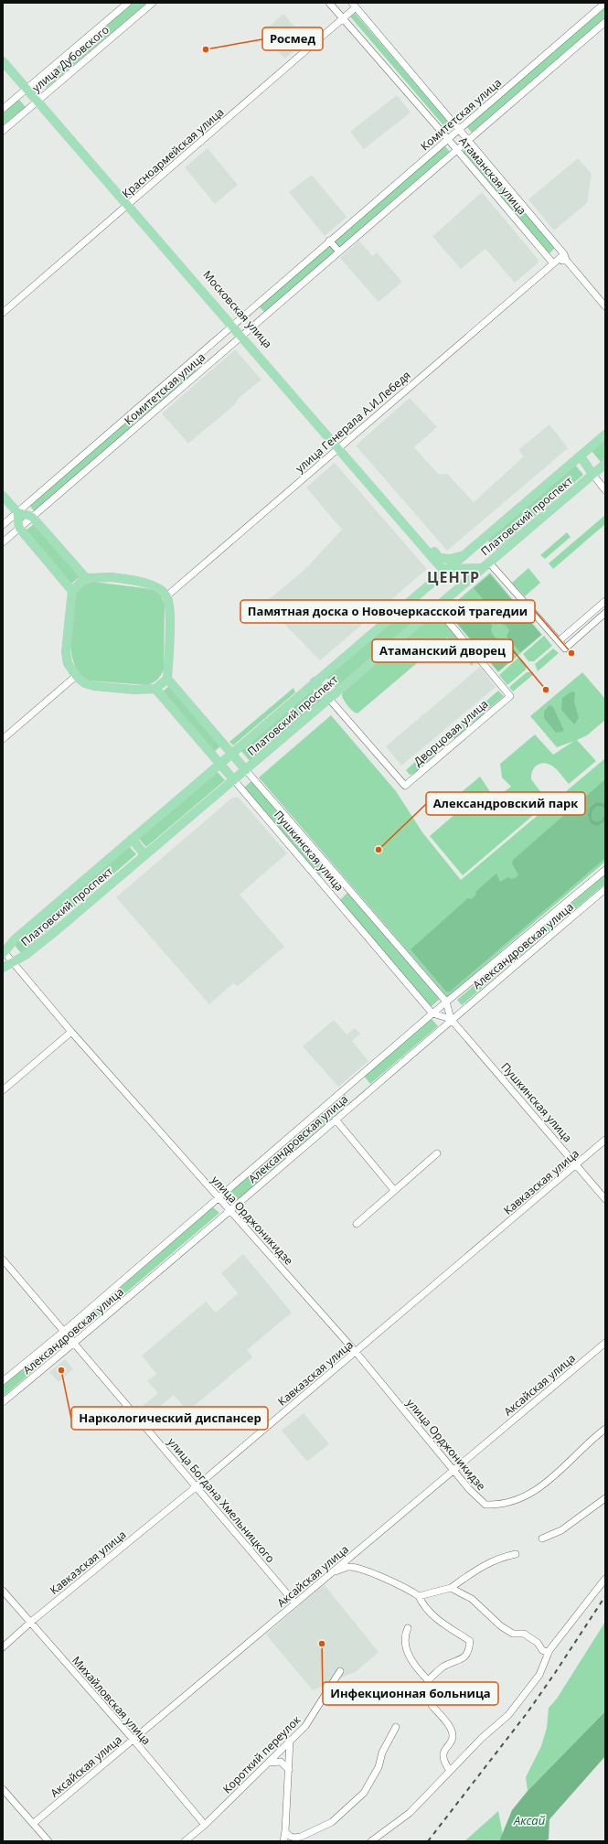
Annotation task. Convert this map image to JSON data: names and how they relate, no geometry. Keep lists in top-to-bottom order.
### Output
{
  "streets": {
    "main road": ["Московская улица", "Платовский проспект", "Пушкинская улица"],
    "street": [
      "улица Дубовского",
      "Комитетская улица",
      "Красноармейская улица",
      "Атаманская улица",
      "улица Генерала А.И.Лебедя",
      "Дворцовая улица",
      "Александровская улица",
      "Кавказская улица",
      "улица Орджоникидзе",
      "Аксайская улица",
      "улица Богдана Хмельницкого",
      "Михайловская улица",
      "Короткий переулок"
    ]
  },
  "crossings": [
    ["улица Дубовского", "Московская улица"],
    ["Комитетская улица", "Атаманская улица"],
    ["Комитетская улица", "Московская улица"],
    ["Красноармейская улица", "Атаманская улица"],
    ["Красноармейская улица", "Московская улица"],
    ["Атаманская улица", "улица Генерала А.И.Лебедя"],
    ["Московская улица", "улица Генерала А.И.Лебедя"],
    ["Московская улица", "Платовский проспект"],
    ["улица Генерала А.И.Лебедя", "Пушкинская улица"],
    ["Платовский проспект", "Дворцовая улица"],
    ["Платовский проспект", "Пушкинская улица"],
    ["Платовский проспект", "улица Орджоникидзе"],
    ["Пушкинская улица", "Александровская улица"],
    ["Пушкинская улица", "Кавказская улица"],
    ["Александровская улица", "улица Орджоникидзе"],
    ["Александровская улица", "улица Богдана Хмельницкого"],
    ["Кавказская улица", "улица Орджоникидзе"],
    ["Кавказская улица", "улица Богдана Хмельницкого"],
    ["Кавказская улица", "Михайловская улица"],
    ["улица Орджоникидзе", "Аксайская улица"],
    ["Аксайская улица", "улица Богдана Хмельницкого"],
    ["Аксайская улица", "Михайловская улица"],
    ["Михайловская улица", "Короткий переулок"]
  ],
  "districts": ["ЦЕНТР"],
  "water": ["Аксай"],
  "places": [
    "Росмед",
    "Памятная доска о Новочеркасской трагедии",
    "Атаманский дворец",
    "Александровский парк",
    "Наркологический диспансер",
    "Инфекционная больница"
  ]
}
